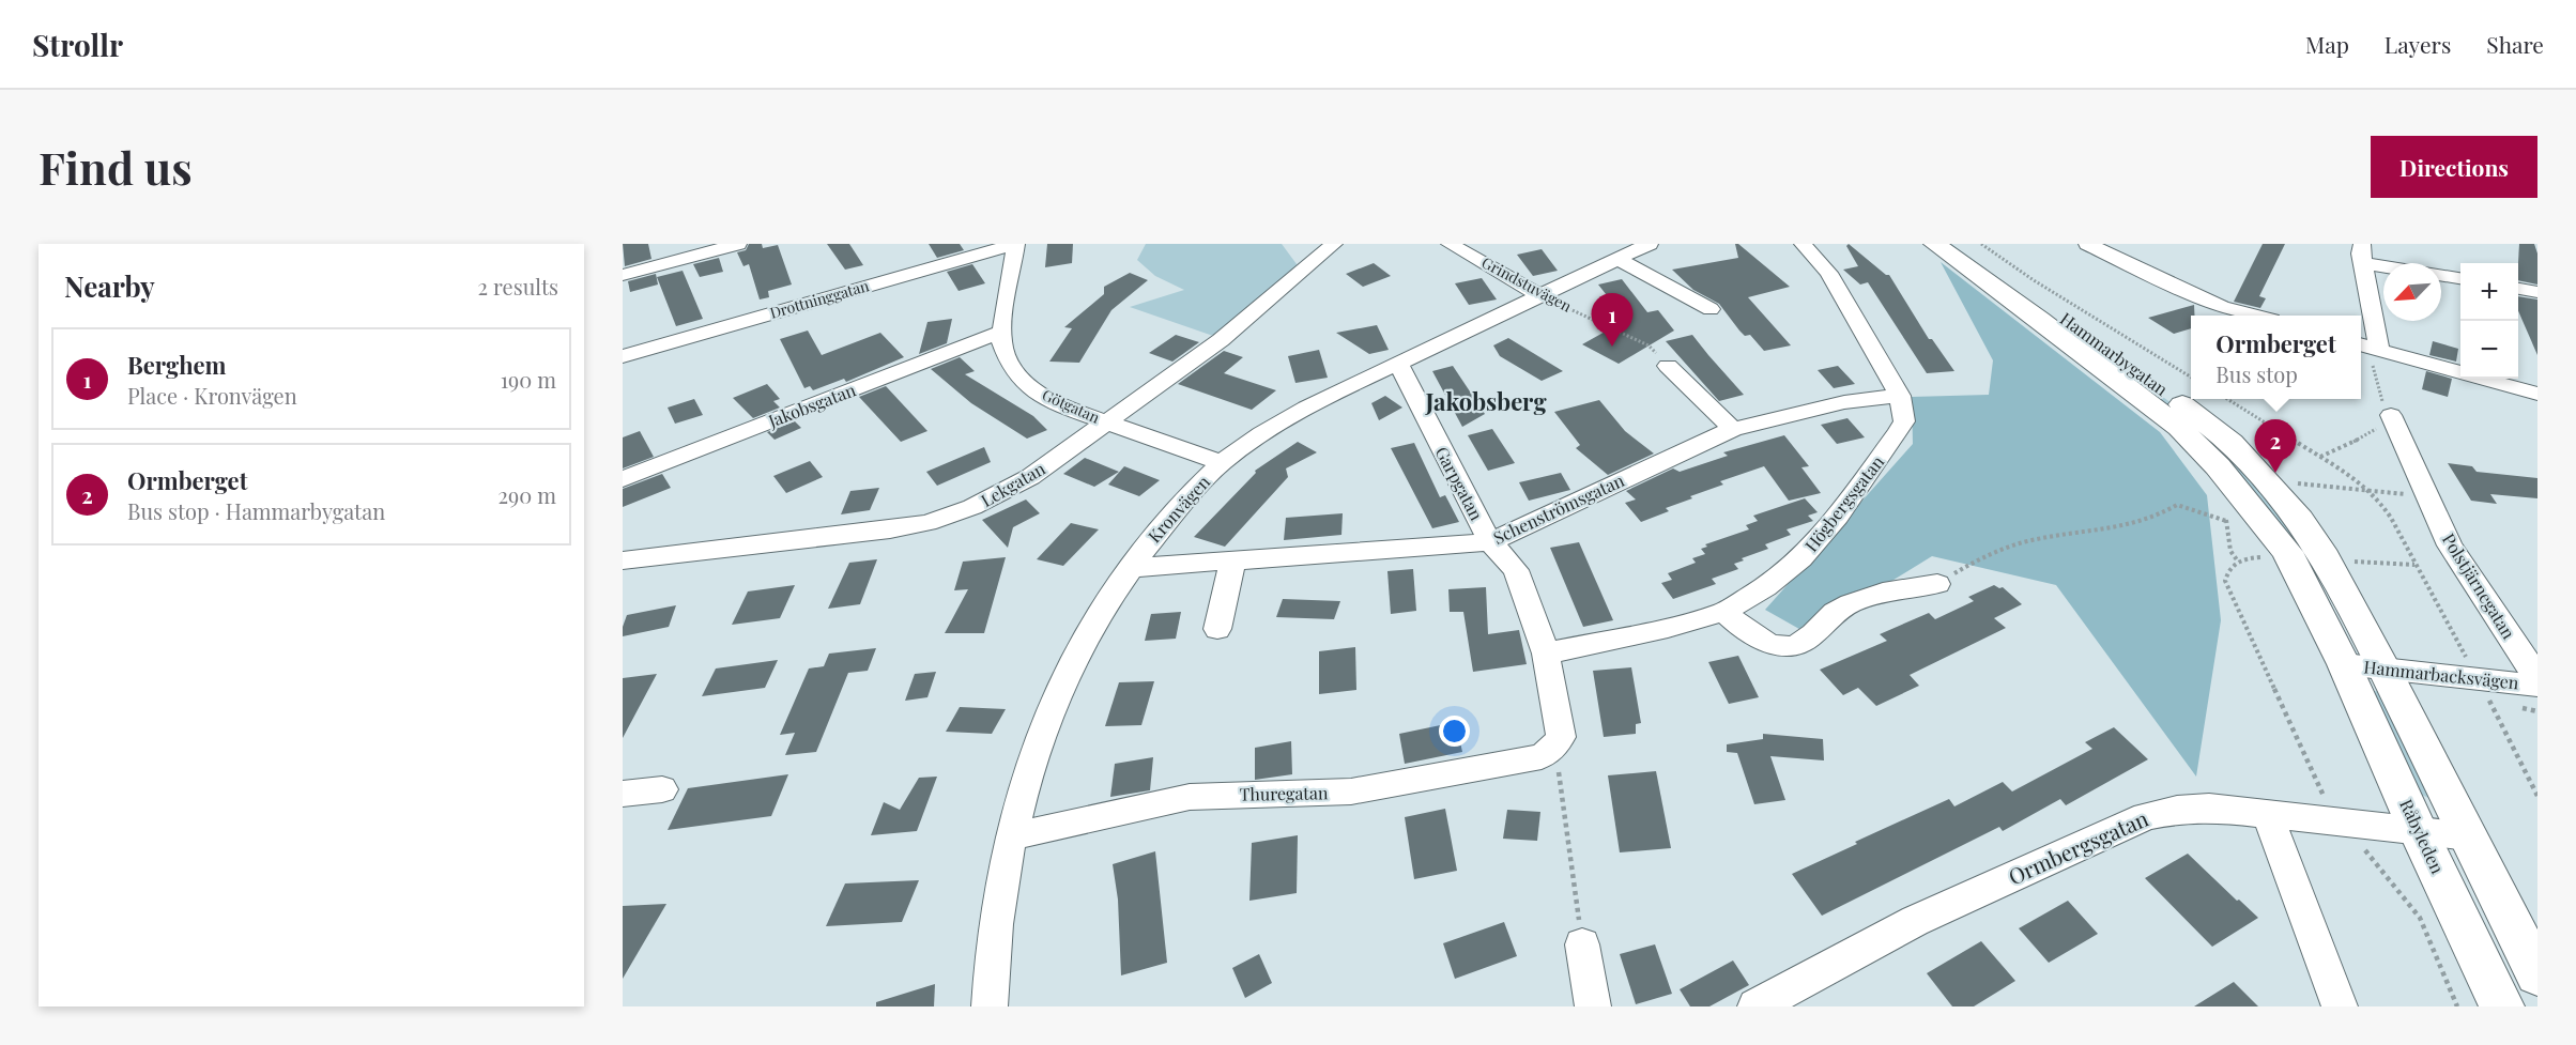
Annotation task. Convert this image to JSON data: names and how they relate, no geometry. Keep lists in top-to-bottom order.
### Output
{
  "streets": {
    "main road": ["Hammarbygatan", "Råbyleden"],
    "street": [
      "Grindstuvägen",
      "Drottninggatan",
      "Jakobsgatan",
      "Götgatan",
      "Garpgatan",
      "Lekgatan",
      "Högbergsgatan",
      "Kronvägen",
      "Schenströmsgatan",
      "Polstjärnegatan",
      "Hammarbacksvägen",
      "Thuregatan",
      "Ormbergsgatan"
    ]
  },
  "crossings": [
    ["Grindstuvägen", "Kronvägen"],
    ["Drottninggatan", "Götgatan"],
    ["Hammarbygatan", "Hammarbacksvägen"],
    ["Hammarbygatan", "Råbyleden"],
    ["Jakobsgatan", "Götgatan"],
    ["Götgatan", "Lekgatan"],
    ["Götgatan", "Kronvägen"],
    ["Garpgatan", "Högbergsgatan"],
    ["Garpgatan", "Kronvägen"],
    ["Garpgatan", "Schenströmsgatan"],
    ["Garpgatan", "Thuregatan"],
    ["Högbergsgatan", "Schenströmsgatan"],
    ["Kronvägen", "Schenströmsgatan"],
    ["Kronvägen", "Thuregatan"],
    ["Polstjärnegatan", "Hammarbacksvägen"],
    ["Hammarbacksvägen", "Råbyleden"],
    ["Råbyleden", "Ormbergsgatan"]
  ],
  "districts": ["Jakobsberg"],
  "north": "bottom left",
  "page": {
    "header": "Strollr",
    "nav": ["Map", "Layers", "Share"],
    "buttons": "Directions",
    "title": "Find us",
    "heading": ["Nearby", "2 results"],
    "map_buttons": ["+", "−"],
    "pins": ["1", "2"],
    "popup": ["Ormberget", "Bus stop"],
    "list": [
      {
        "mark": "1",
        "name": "Berghem",
        "note": "Place · Kronvägen",
        "value": "190 m"
      },
      {
        "mark": "2",
        "name": "Ormberget",
        "note": "Bus stop · Hammarbygatan",
        "value": "290 m"
      }
    ]
  }
}
